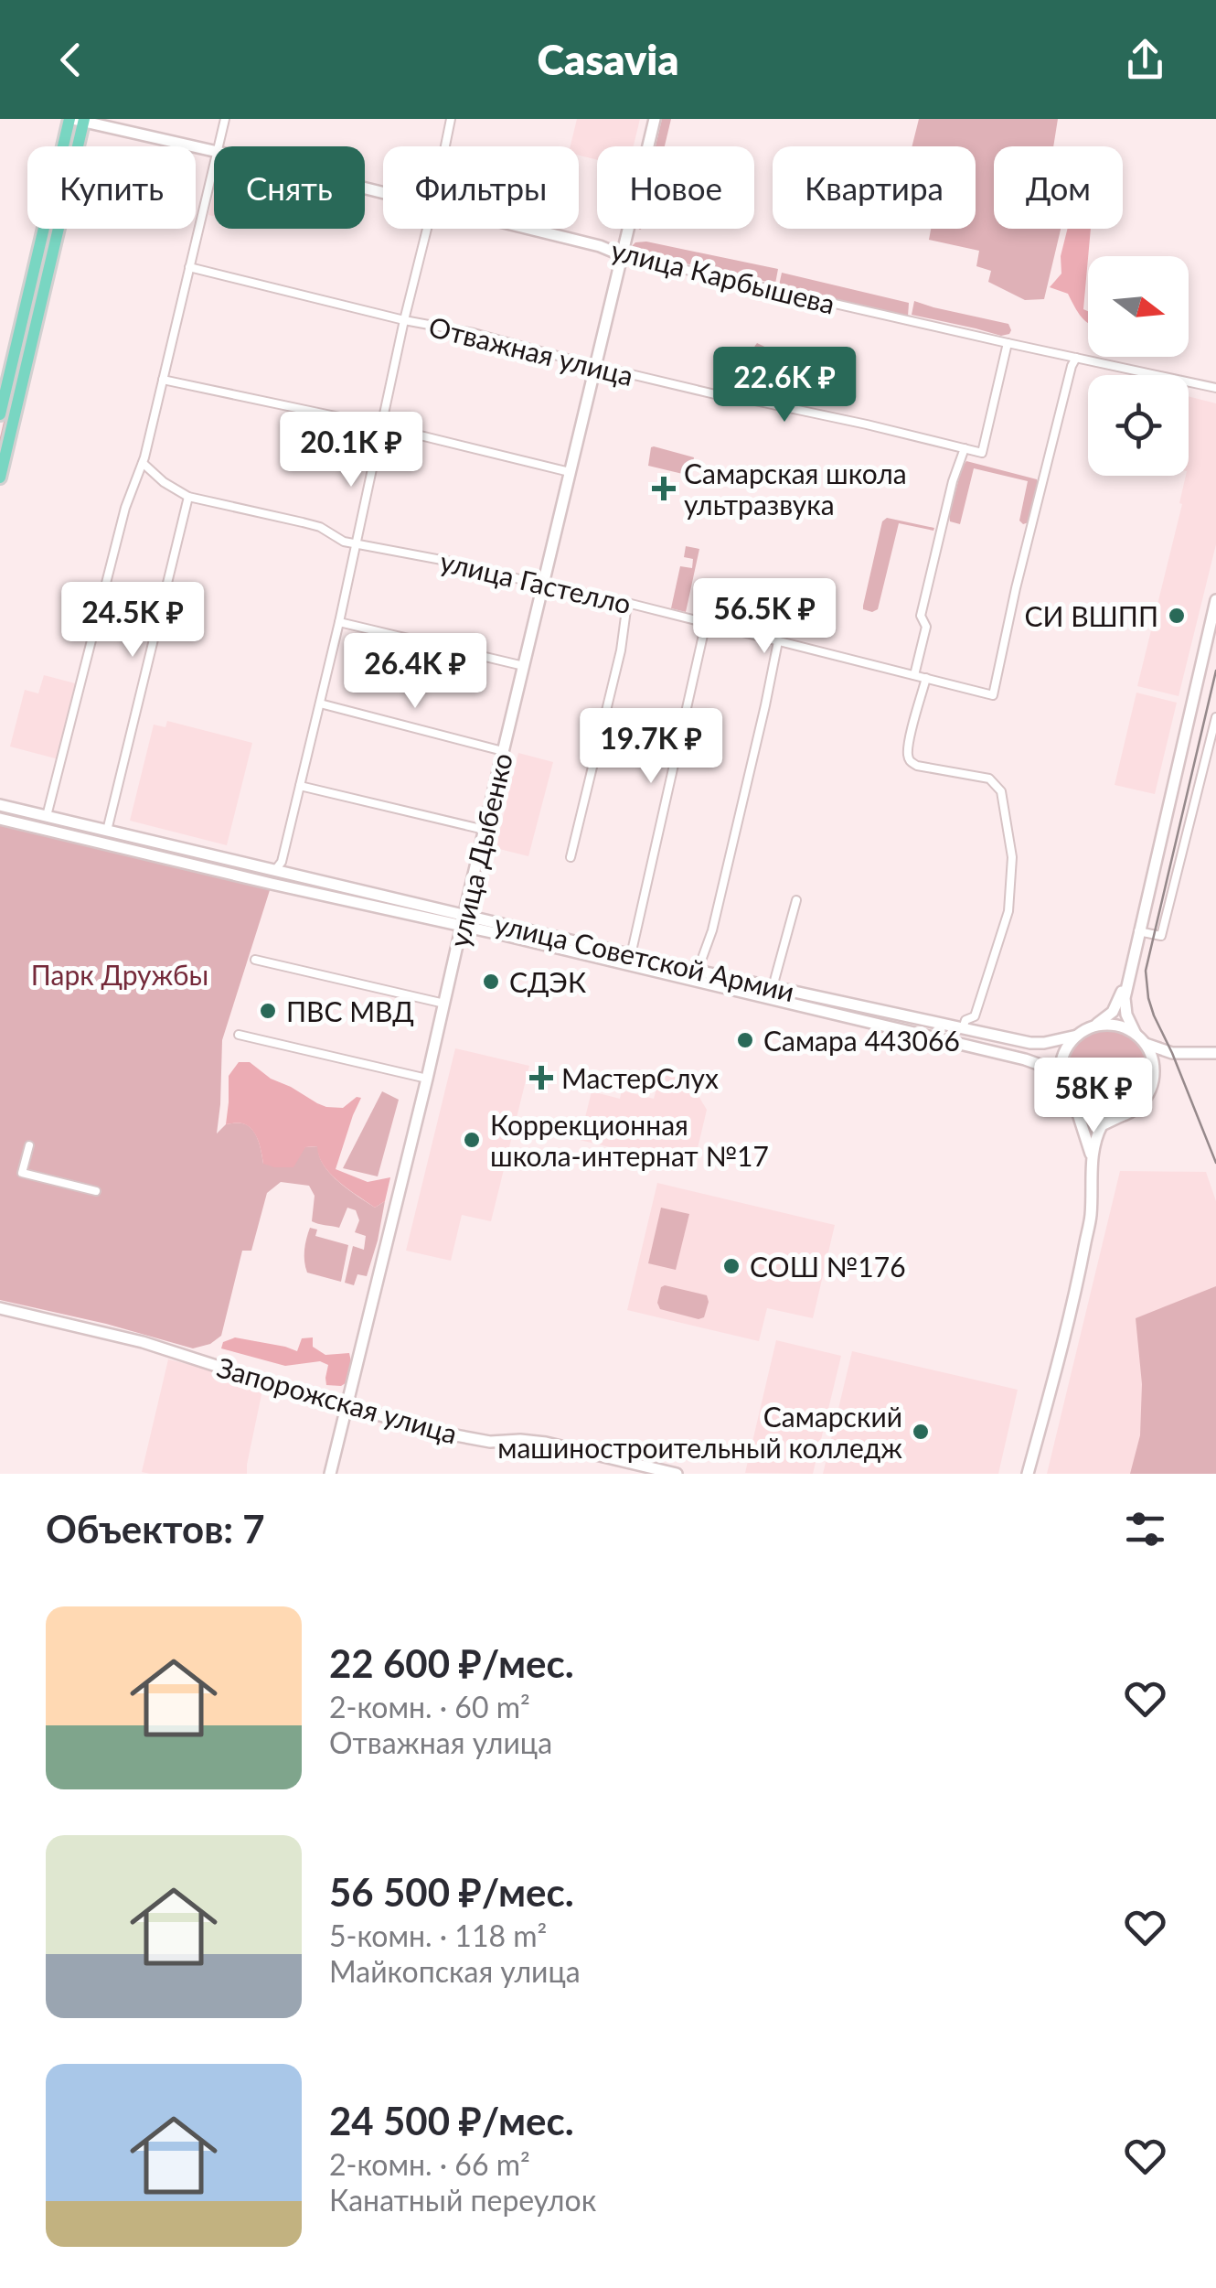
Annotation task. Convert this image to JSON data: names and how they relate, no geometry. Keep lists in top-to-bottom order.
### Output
{
  "streets": {
    "main road": [
      "улица Карбышева",
      "улица Дыбенко",
      "улица Советской Армии",
      "Запорожская улица"
    ],
    "street": ["Отважная улица", "улица Гастелло"]
  },
  "crossings": [
    ["улица Карбышева", "Отважная улица"],
    ["улица Карбышева", "улица Гастелло"],
    ["улица Карбышева", "улица Дыбенко"],
    ["Отважная улица", "улица Дыбенко"],
    ["улица Гастелло", "улица Дыбенко"],
    ["улица Дыбенко", "улица Советской Армии"],
    ["улица Дыбенко", "Запорожская улица"]
  ],
  "parks": ["Парк Дружбы"],
  "places": {
    "health": ["Самарская школа ультразвука", "МастерСлух"],
    "other": [
      "СИ ВШПП",
      "СДЭК",
      "ПВС МВД",
      "Самара 443066",
      "Коррекционная школа-интернат №17",
      "СОШ №176",
      "Самарский машиностроительный колледж"
    ]
  },
  "north": "right",
  "page": {
    "header": "Casavia",
    "chip": [
      "Купить",
      "Снять",
      "Фильтры",
      "Новое",
      "Квартира",
      "Дом"
    ],
    "price": [
      "22.6K ₽",
      "20.1K ₽",
      "56.5K ₽",
      "24.5K ₽",
      "26.4K ₽",
      "19.7K ₽",
      "58K ₽"
    ],
    "heading": "Объектов: 7",
    "list": [
      {
        "name": "22 600 ₽/мес.",
        "note": "2-комн. · 60 m² · Отважная улица"
      },
      {
        "name": "56 500 ₽/мес.",
        "note": "5-комн. · 118 m² · Майкопская улица"
      },
      {
        "name": "24 500 ₽/мес.",
        "note": "2-комн. · 66 m² · Канатный переулок"
      }
    ]
  }
}
